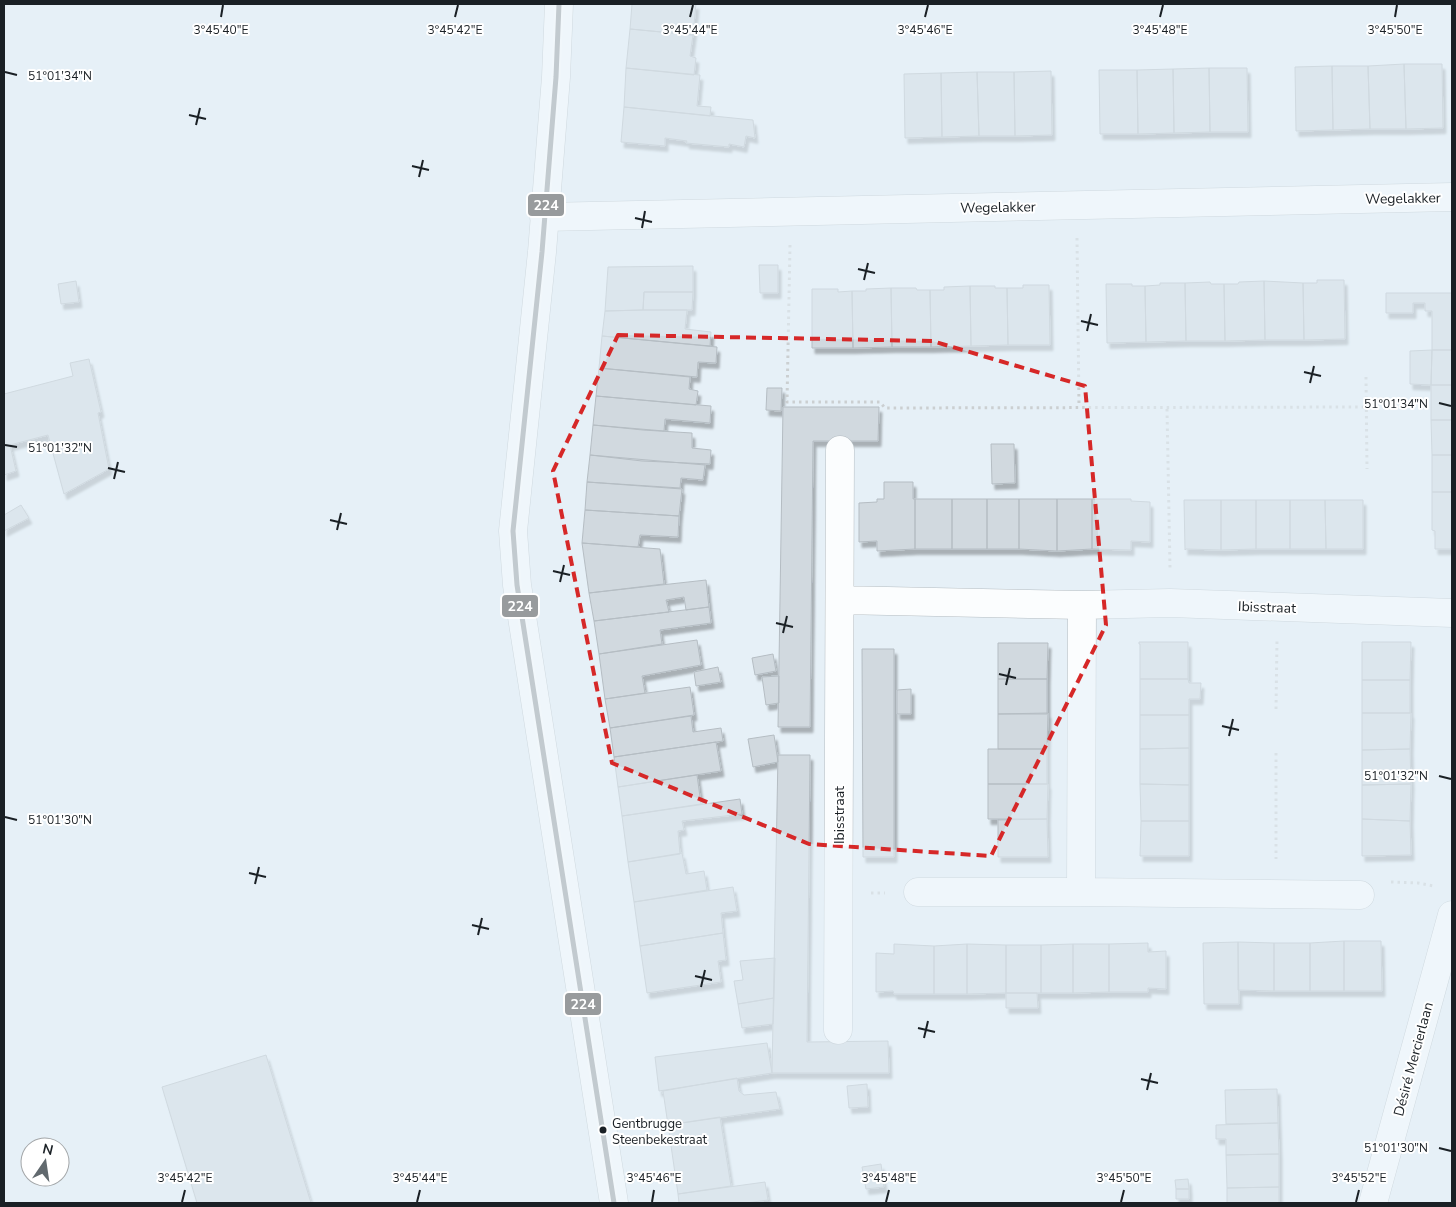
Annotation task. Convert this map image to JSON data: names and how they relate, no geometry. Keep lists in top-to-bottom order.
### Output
{
  "streets": {
    "street": ["Wegelakker", "Ibisstraat", "Désiré Mercierlaan"]
  },
  "places": ["Gentbrugge Steenbekestraat"],
  "lines": ["transit line 224"],
  "north": "top",
  "coordinates": [
    "3°45'40\"E",
    "3°45'42\"E",
    "3°45'44\"E",
    "3°45'46\"E",
    "3°45'48\"E",
    "3°45'50\"E",
    "51°01'34\"N",
    "51°01'32\"N",
    "51°01'30\"N",
    "3°45'52\"E"
  ]
}
